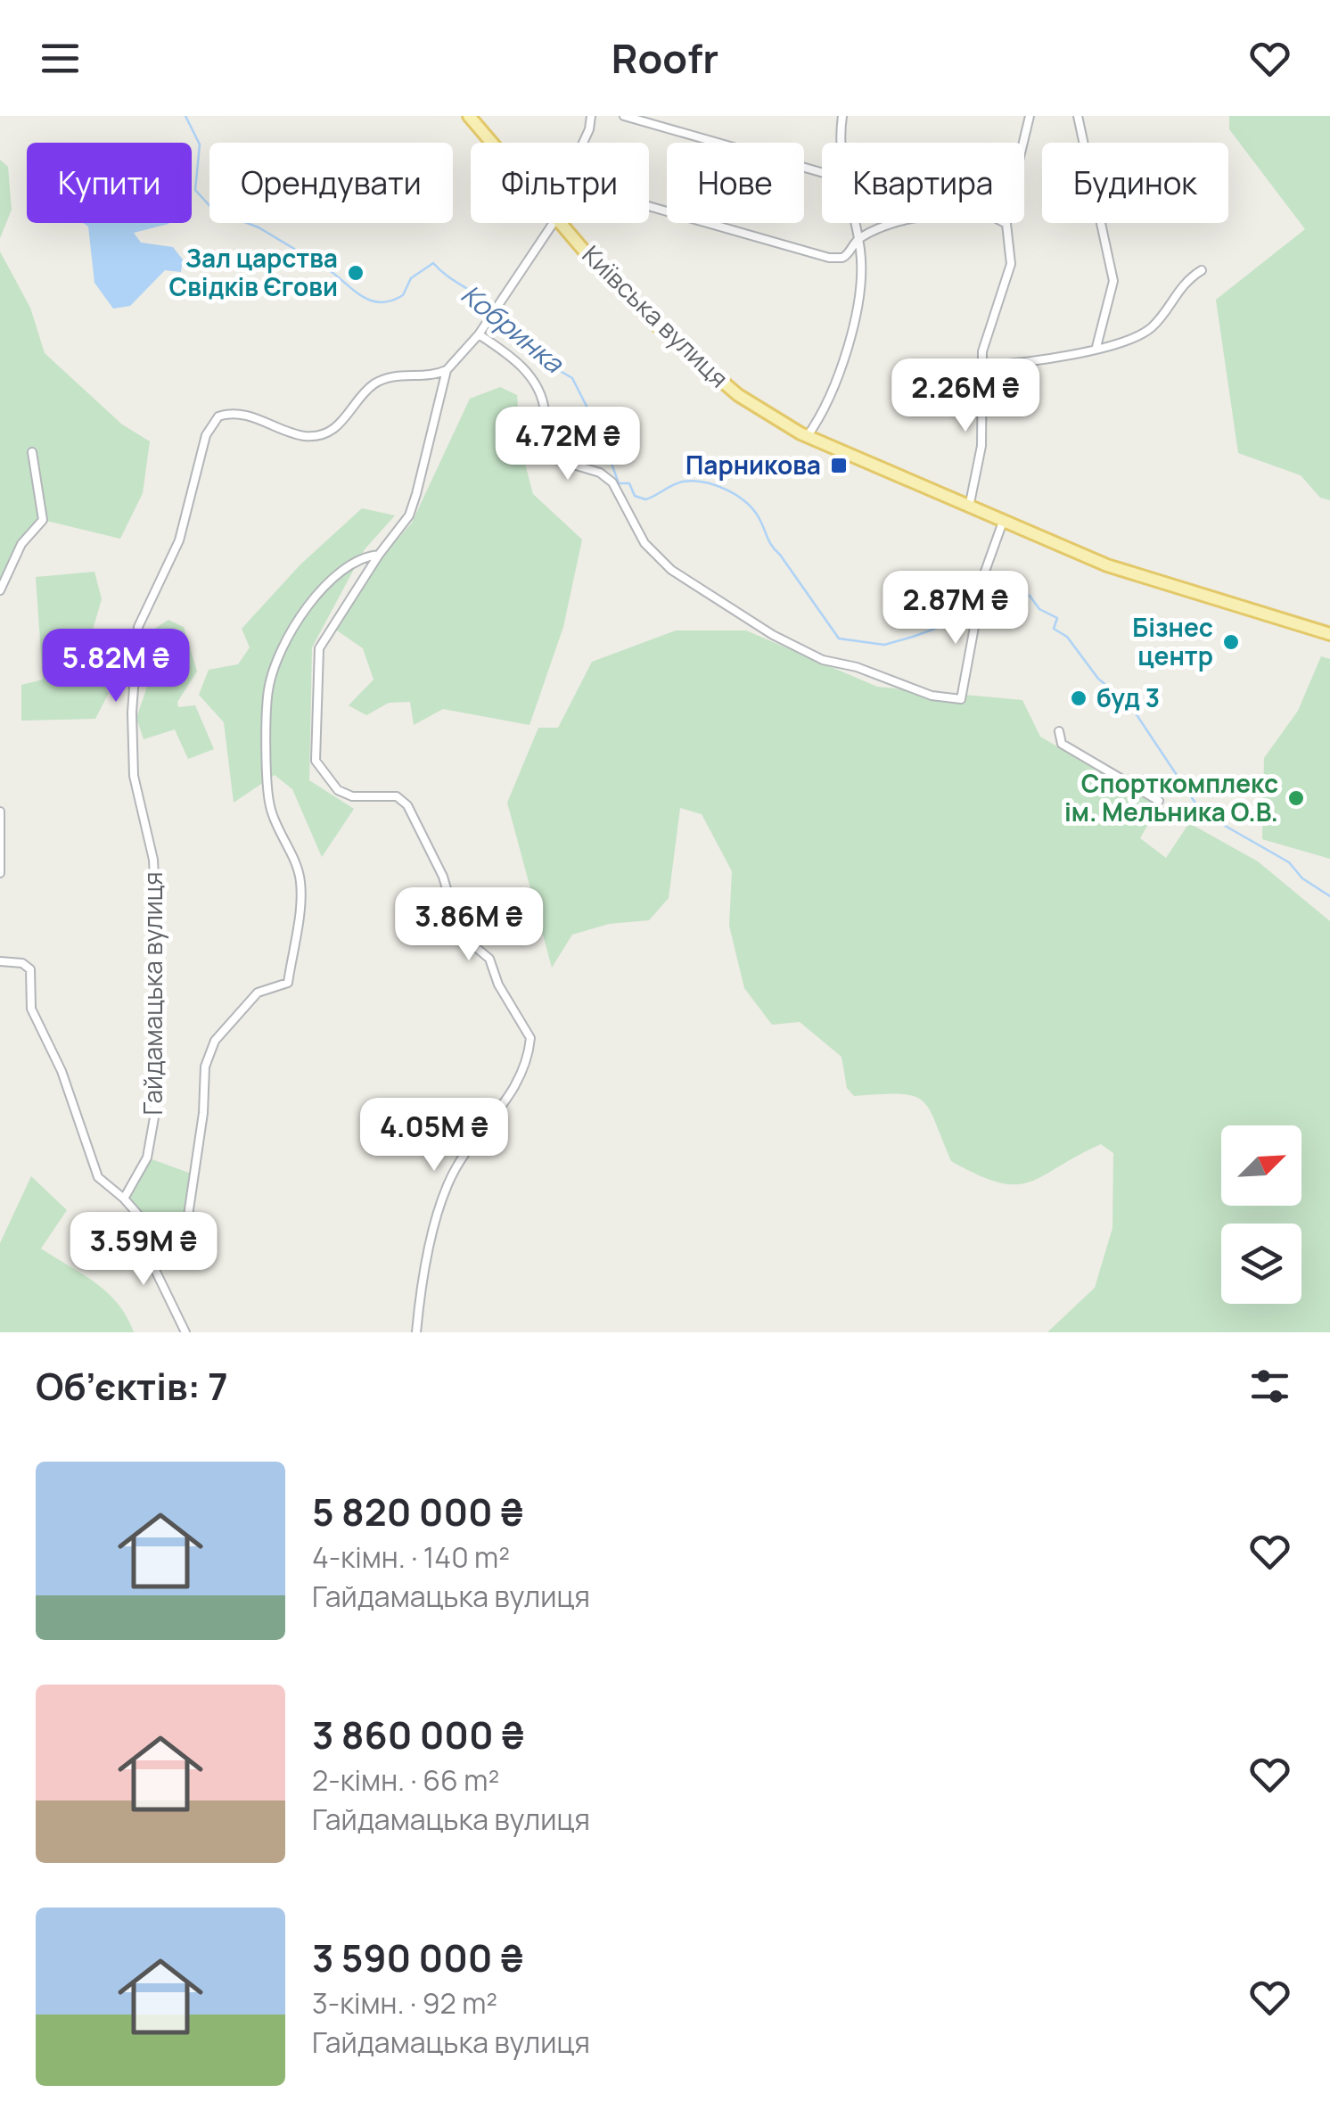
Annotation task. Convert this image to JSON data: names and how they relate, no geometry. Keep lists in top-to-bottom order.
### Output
{
  "streets": {
    "main road": ["Київська вулиця"],
    "street": ["Гайдамацька вулиця"]
  },
  "water": ["Кобринка"],
  "places": {
    "other": [
      "Зал царства Свідків Єгови",
      "Бізнес центр",
      "буд 3",
      "Спорткомплекс ім. Мельника О.В."
    ],
    "transit": ["Парникова"]
  },
  "north": "top right",
  "page": {
    "header": "Roofr",
    "chip": [
      "Купити",
      "Орендувати",
      "Фільтри",
      "Нове",
      "Квартира",
      "Будинок"
    ],
    "price": [
      "2.26M ₴",
      "4.72M ₴",
      "2.87M ₴",
      "5.82M ₴",
      "3.86M ₴",
      "4.05M ₴",
      "3.59M ₴"
    ],
    "heading": "Об’єктів: 7",
    "list": [
      {
        "name": "5 820 000 ₴",
        "note": "4-кімн. · 140 m² · Гайдамацька вулиця"
      },
      {
        "name": "3 860 000 ₴",
        "note": "2-кімн. · 66 m² · Гайдамацька вулиця"
      },
      {
        "name": "3 590 000 ₴",
        "note": "3-кімн. · 92 m² · Гайдамацька вулиця"
      }
    ]
  }
}
